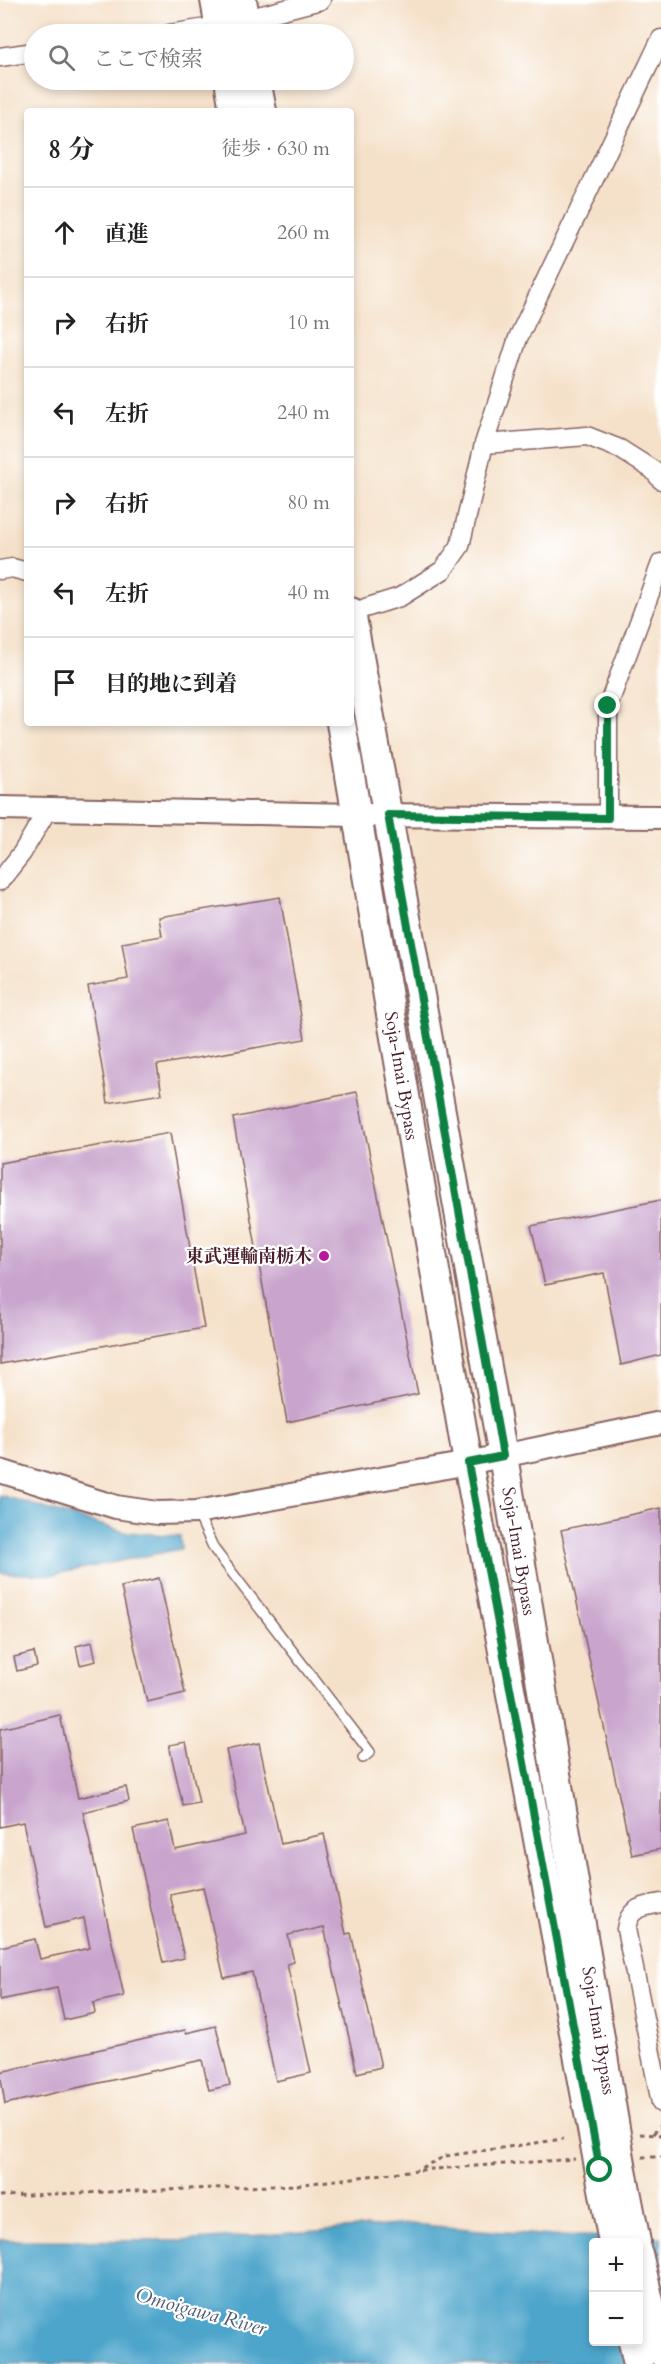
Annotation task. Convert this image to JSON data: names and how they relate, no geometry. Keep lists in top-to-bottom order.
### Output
{
  "streets": {
    "main road": ["Soja-Imai Bypass"]
  },
  "water": ["Omoigawa River"],
  "places": ["東武運輸南栃木"],
  "page": {
    "search": "ここで検索",
    "heading": ["8 分", "徒歩 · 630 m"],
    "list": [
      ["直進", "260 m"],
      ["右折", "10 m"],
      ["左折", "240 m"],
      ["右折", "80 m"],
      ["左折", "40 m"],
      "目的地に到着"
    ],
    "map_buttons": ["+", "−"]
  }
}
